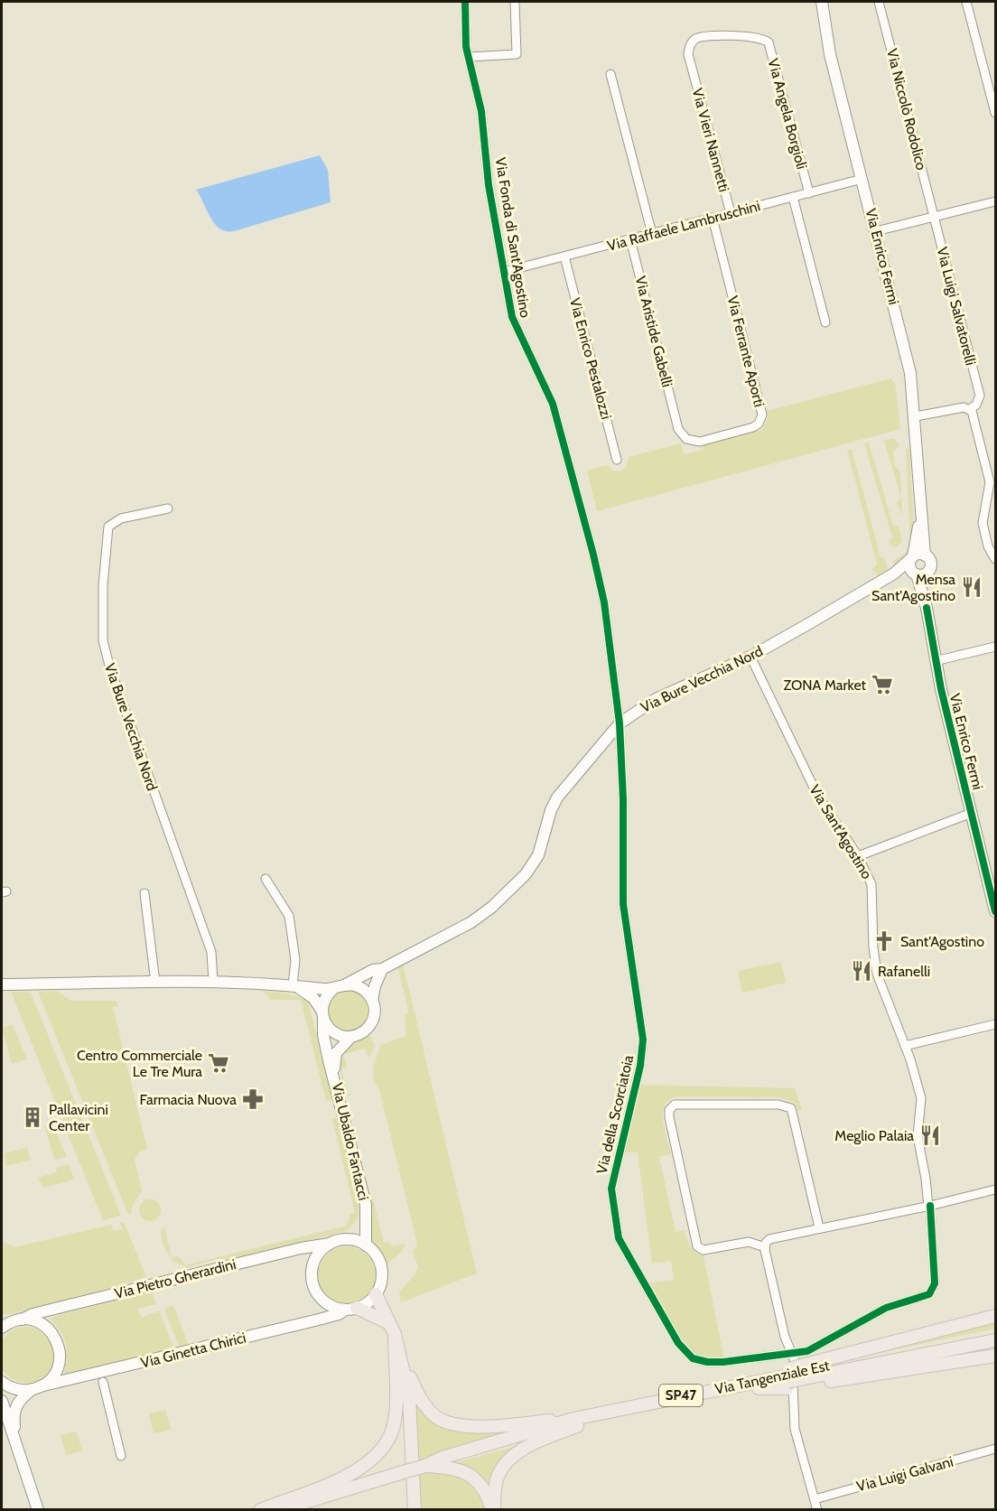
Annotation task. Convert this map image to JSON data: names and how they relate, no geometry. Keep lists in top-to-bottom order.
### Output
{
  "streets": {
    "main road": ["Via Tangenziale Est", "SP47"],
    "street": [
      "Via Niccolò Rodolico",
      "Via Angela Borgioli",
      "Via Vieri Nannetti",
      "Via Raffaele Lambruschini",
      "Via Fonda di Sant'Agostino",
      "Via Enrico Fermi",
      "Via Luigi Salvatorelli",
      "Via Aristide Gabelli",
      "Via Ferrante Aporti",
      "Via Enrico Pestalozzi",
      "Via Bure Vecchia Nord",
      "Via Sant'Agostino",
      "Via della Scorciatoia",
      "Via Ubaldo Fantacci",
      "Via Pietro Gherardini",
      "Via Ginetta Chirici",
      "Via Luigi Galvani"
    ]
  },
  "crossings": [
    ["Via Niccolò Rodolico", "Via Luigi Salvatorelli"],
    ["Via Angela Borgioli", "Via Vieri Nannetti"],
    ["Via Angela Borgioli", "Via Raffaele Lambruschini"],
    ["Via Vieri Nannetti", "Via Raffaele Lambruschini"],
    ["Via Raffaele Lambruschini", "Via Fonda di Sant'Agostino"],
    ["Via Raffaele Lambruschini", "Via Enrico Fermi"],
    ["Via Raffaele Lambruschini", "Via Aristide Gabelli"],
    ["Via Raffaele Lambruschini", "Via Ferrante Aporti"],
    ["Via Raffaele Lambruschini", "Via Enrico Pestalozzi"],
    ["Via Fonda di Sant'Agostino", "Via Bure Vecchia Nord"],
    ["Via Fonda di Sant'Agostino", "Via della Scorciatoia"],
    ["Via Aristide Gabelli", "Via Ferrante Aporti"],
    ["Via Bure Vecchia Nord", "Via Sant'Agostino"],
    ["Via Bure Vecchia Nord", "Via della Scorciatoia"],
    ["Via Bure Vecchia Nord", "Via Ubaldo Fantacci"],
    ["Via Sant'Agostino", "Via della Scorciatoia"],
    ["Via Ubaldo Fantacci", "Via Pietro Gherardini"],
    ["Via Ubaldo Fantacci", "Via Ginetta Chirici"],
    ["Via Pietro Gherardini", "Via Ginetta Chirici"]
  ],
  "places": {
    "restaurant": ["Mensa Sant'Agostino", "Rafanelli", "Meglio Palaia"],
    "supermarket": ["ZONA Market", "Centro Commerciale Le Tre Mura"],
    "church": ["Sant'Agostino"],
    "pharmacy": ["Farmacia Nuova"],
    "building": ["Pallavicini Center"]
  }
}
